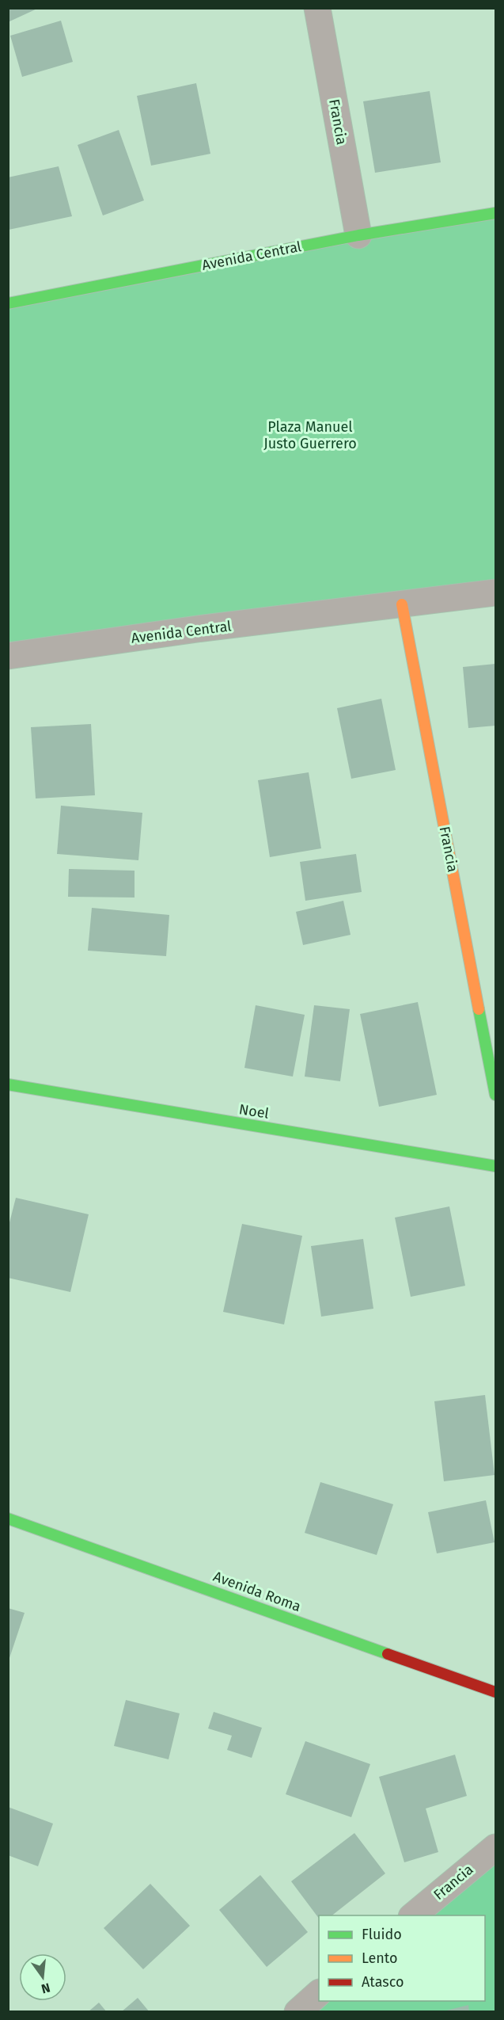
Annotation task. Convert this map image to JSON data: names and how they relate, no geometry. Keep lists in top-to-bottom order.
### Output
{
  "streets": {
    "street": [
      "Francia",
      "Avenida Central",
      "Noel",
      "Avenida Roma"
    ]
  },
  "crossings": [
    ["Francia", "Avenida Central"]
  ],
  "parks": ["Plaza Manuel Justo Guerrero"],
  "legend": ["Fluido", "Lento", "Atasco"],
  "north": "bottom"
}
